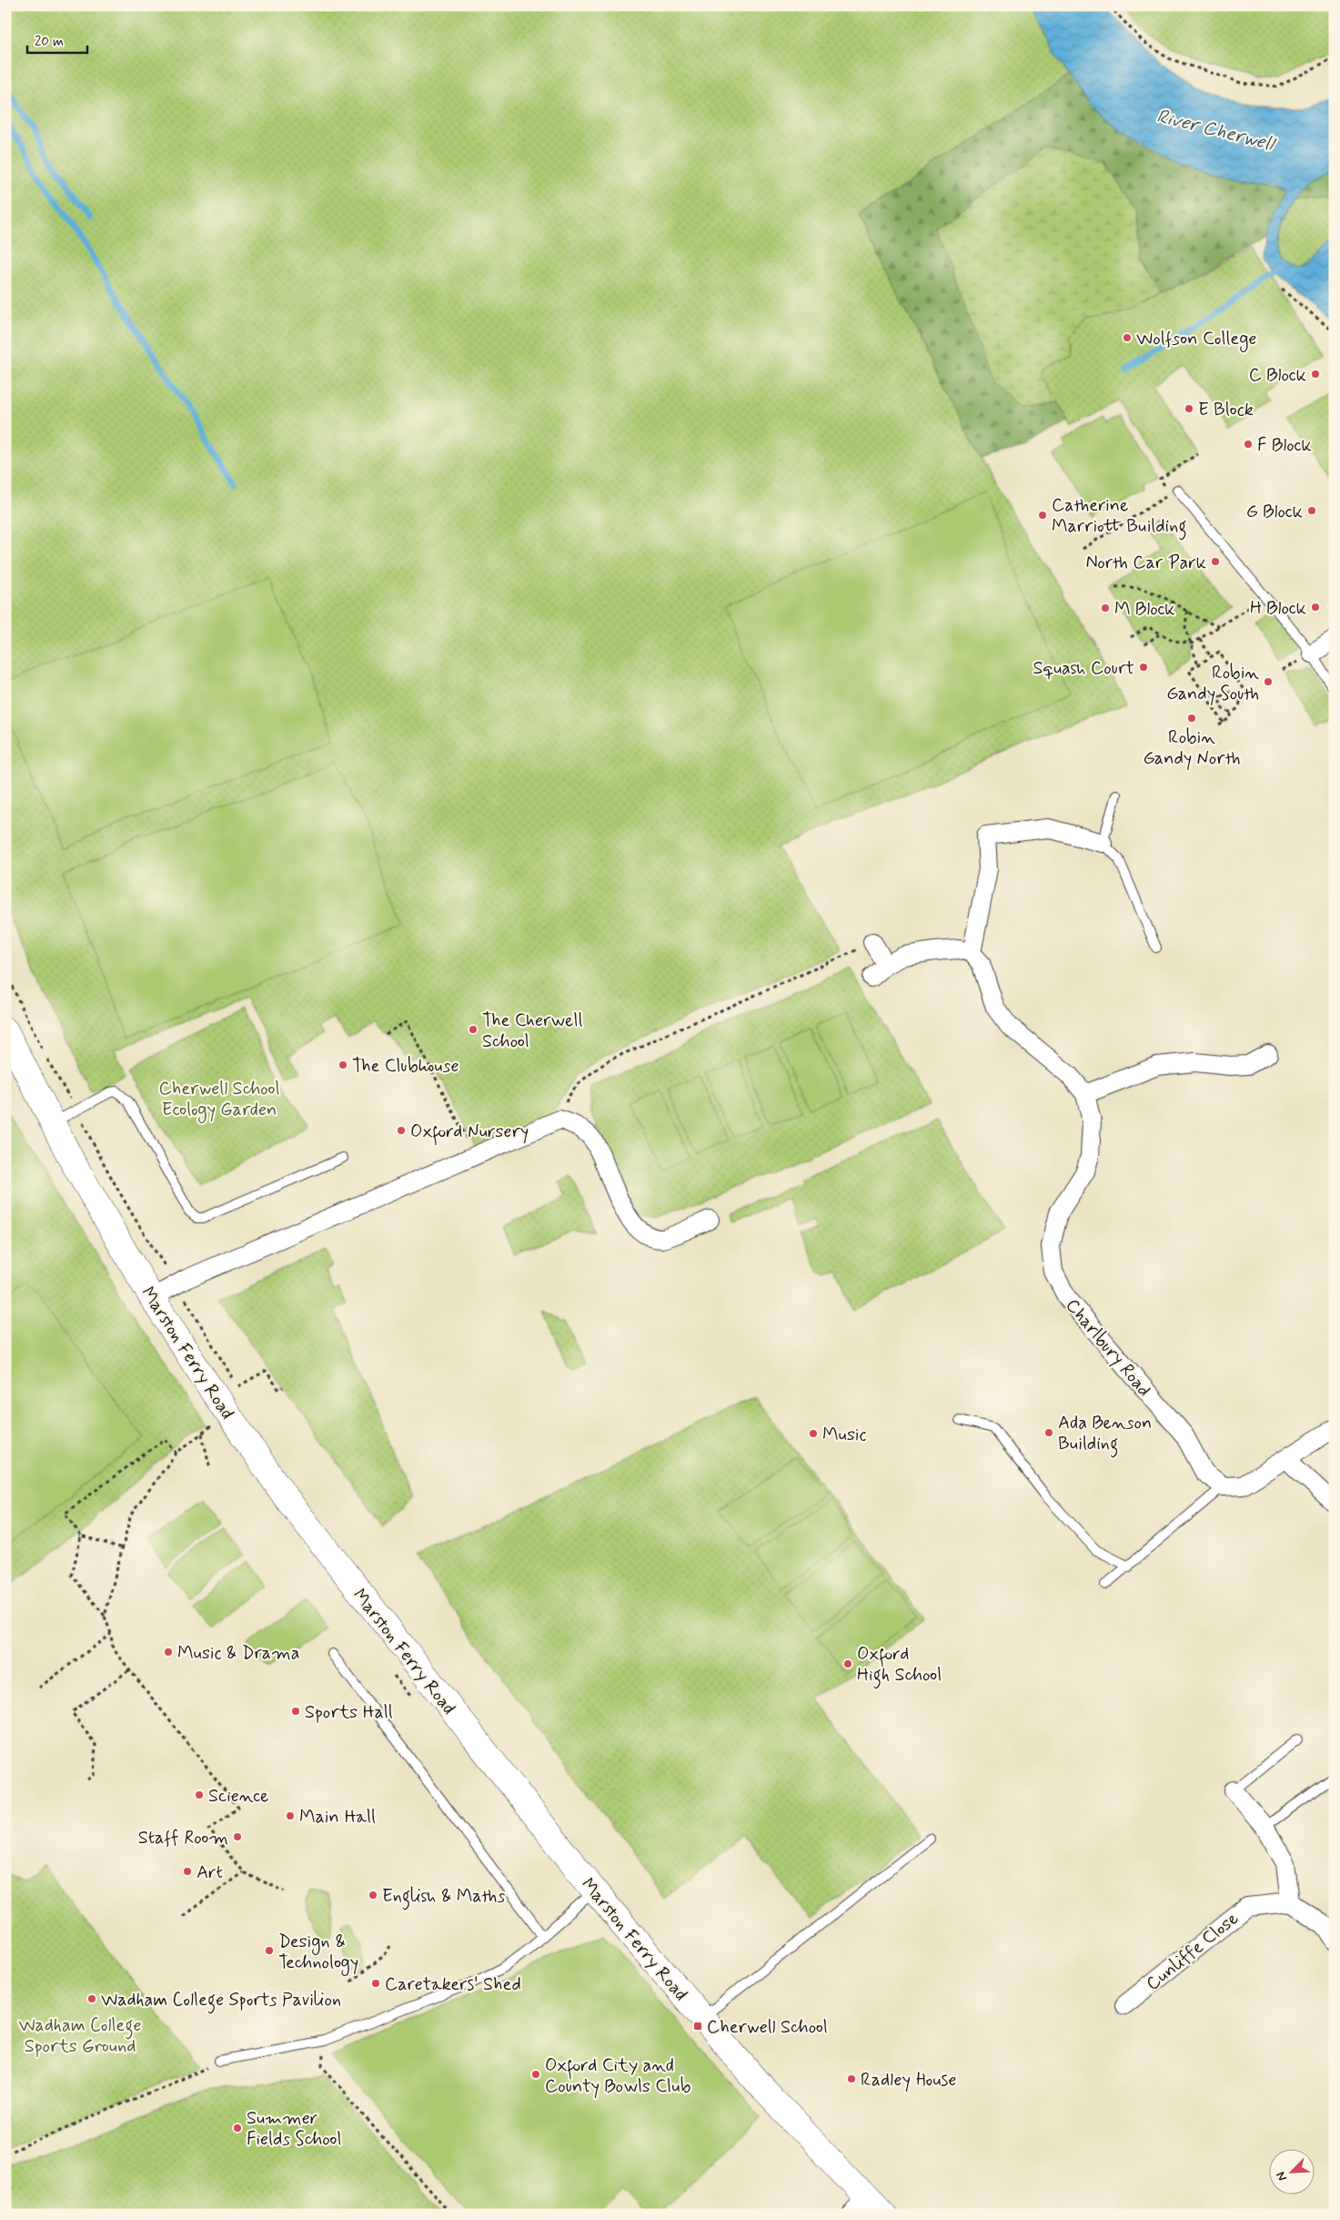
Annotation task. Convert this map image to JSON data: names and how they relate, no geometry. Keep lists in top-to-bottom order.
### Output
{
  "streets": {
    "main road": ["Marston Ferry Road"],
    "street": ["Charlbury Road", "Cunliffe Close"]
  },
  "water": ["River Cherwell"],
  "parks": ["Cherwell School Ecology Garden", "Wadham College Sports Ground"],
  "places": {
    "other": [
      "Wolfson College",
      "C Block",
      "E Block",
      "F Block",
      "G Block",
      "Catherine Marriott Building",
      "North Car Park",
      "H Block",
      "M Block",
      "Squash Court",
      "Robin Gandy South",
      "Robin Gandy North",
      "The Cherwell School",
      "The Clubhouse",
      "Oxford Nursery",
      "Ada Benson Building",
      "Music",
      "Music & Drama",
      "Oxford High School",
      "Sports Hall",
      "Science",
      "Main Hall",
      "Staff Room",
      "Art",
      "English & Maths",
      "Design & Technology",
      "Caretakers' Shed",
      "Wadham College Sports Pavilion",
      "Oxford City and County Bowls Club",
      "Radley House",
      "Summer Fields School"
    ],
    "transit": ["Cherwell School"]
  },
  "scale_bar": "20 m",
  "north": "bottom left"
}
